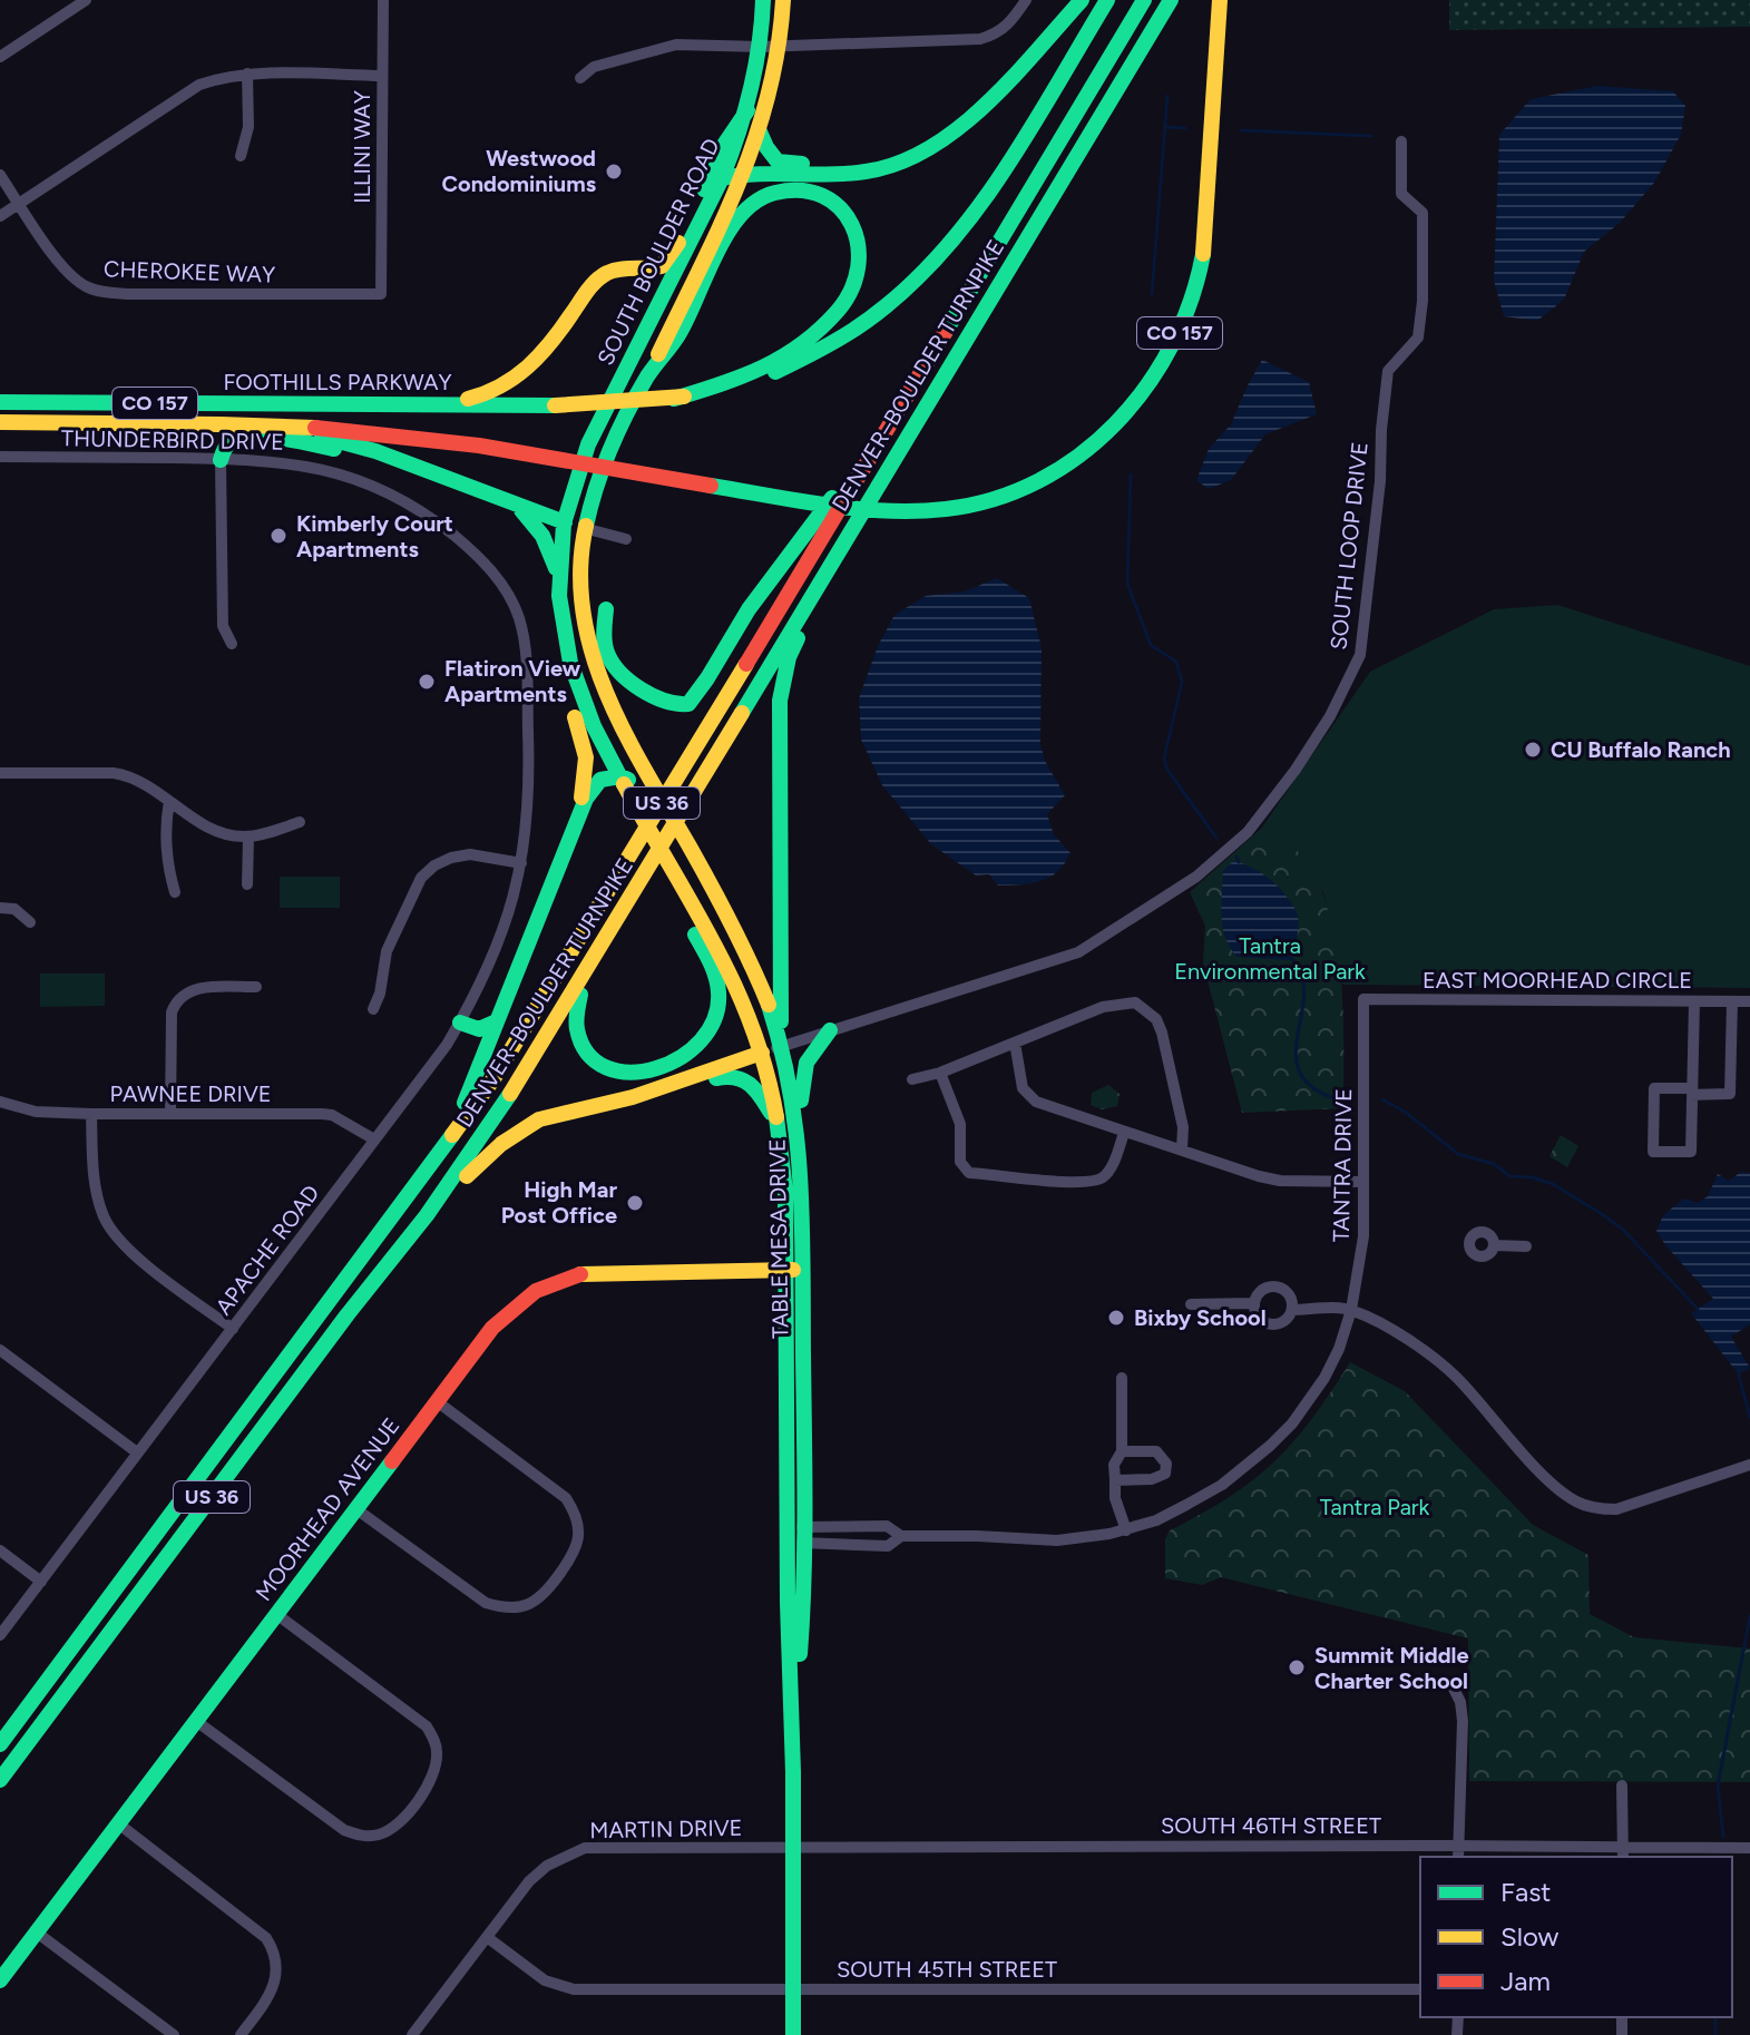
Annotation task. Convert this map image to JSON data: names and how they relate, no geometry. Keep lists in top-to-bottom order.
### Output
{
  "streets": {
    "main road": [
      "SOUTH BOULDER ROAD",
      "CO 157",
      "DENVER–BOULDER TURNPIKE",
      "FOOTHILLS PARKWAY",
      "US 36",
      "TABLE MESA DRIVE",
      "MOORHEAD AVENUE"
    ],
    "street": [
      "ILLINI WAY",
      "CHEROKEE WAY",
      "THUNDERBIRD DRIVE",
      "SOUTH LOOP DRIVE",
      "EAST MOORHEAD CIRCLE",
      "PAWNEE DRIVE",
      "TANTRA DRIVE",
      "APACHE ROAD",
      "SOUTH 46TH STREET",
      "MARTIN DRIVE",
      "SOUTH 45TH STREET"
    ]
  },
  "crossings": [
    ["ILLINI WAY", "CHEROKEE WAY"],
    ["SOUTH BOULDER ROAD", "TABLE MESA DRIVE"],
    ["CO 157", "FOOTHILLS PARKWAY"],
    ["THUNDERBIRD DRIVE", "APACHE ROAD"],
    ["SOUTH LOOP DRIVE", "TABLE MESA DRIVE"],
    ["EAST MOORHEAD CIRCLE", "TANTRA DRIVE"],
    ["PAWNEE DRIVE", "APACHE ROAD"],
    ["TANTRA DRIVE", "TABLE MESA DRIVE"],
    ["TABLE MESA DRIVE", "MOORHEAD AVENUE"],
    ["TABLE MESA DRIVE", "SOUTH 46TH STREET"],
    ["TABLE MESA DRIVE", "MARTIN DRIVE"],
    ["TABLE MESA DRIVE", "SOUTH 45TH STREET"],
    ["SOUTH 46TH STREET", "MARTIN DRIVE"],
    ["MARTIN DRIVE", "SOUTH 45TH STREET"]
  ],
  "parks": ["Tantra Environmental Park", "Tantra Park"],
  "places": [
    "Westwood Condominiums",
    "Kimberly Court Apartments",
    "Flatiron View Apartments",
    "CU Buffalo Ranch",
    "High Mar Post Office",
    "Bixby School",
    "Summit Middle Charter School"
  ],
  "legend": ["Fast", "Slow", "Jam"]
}
